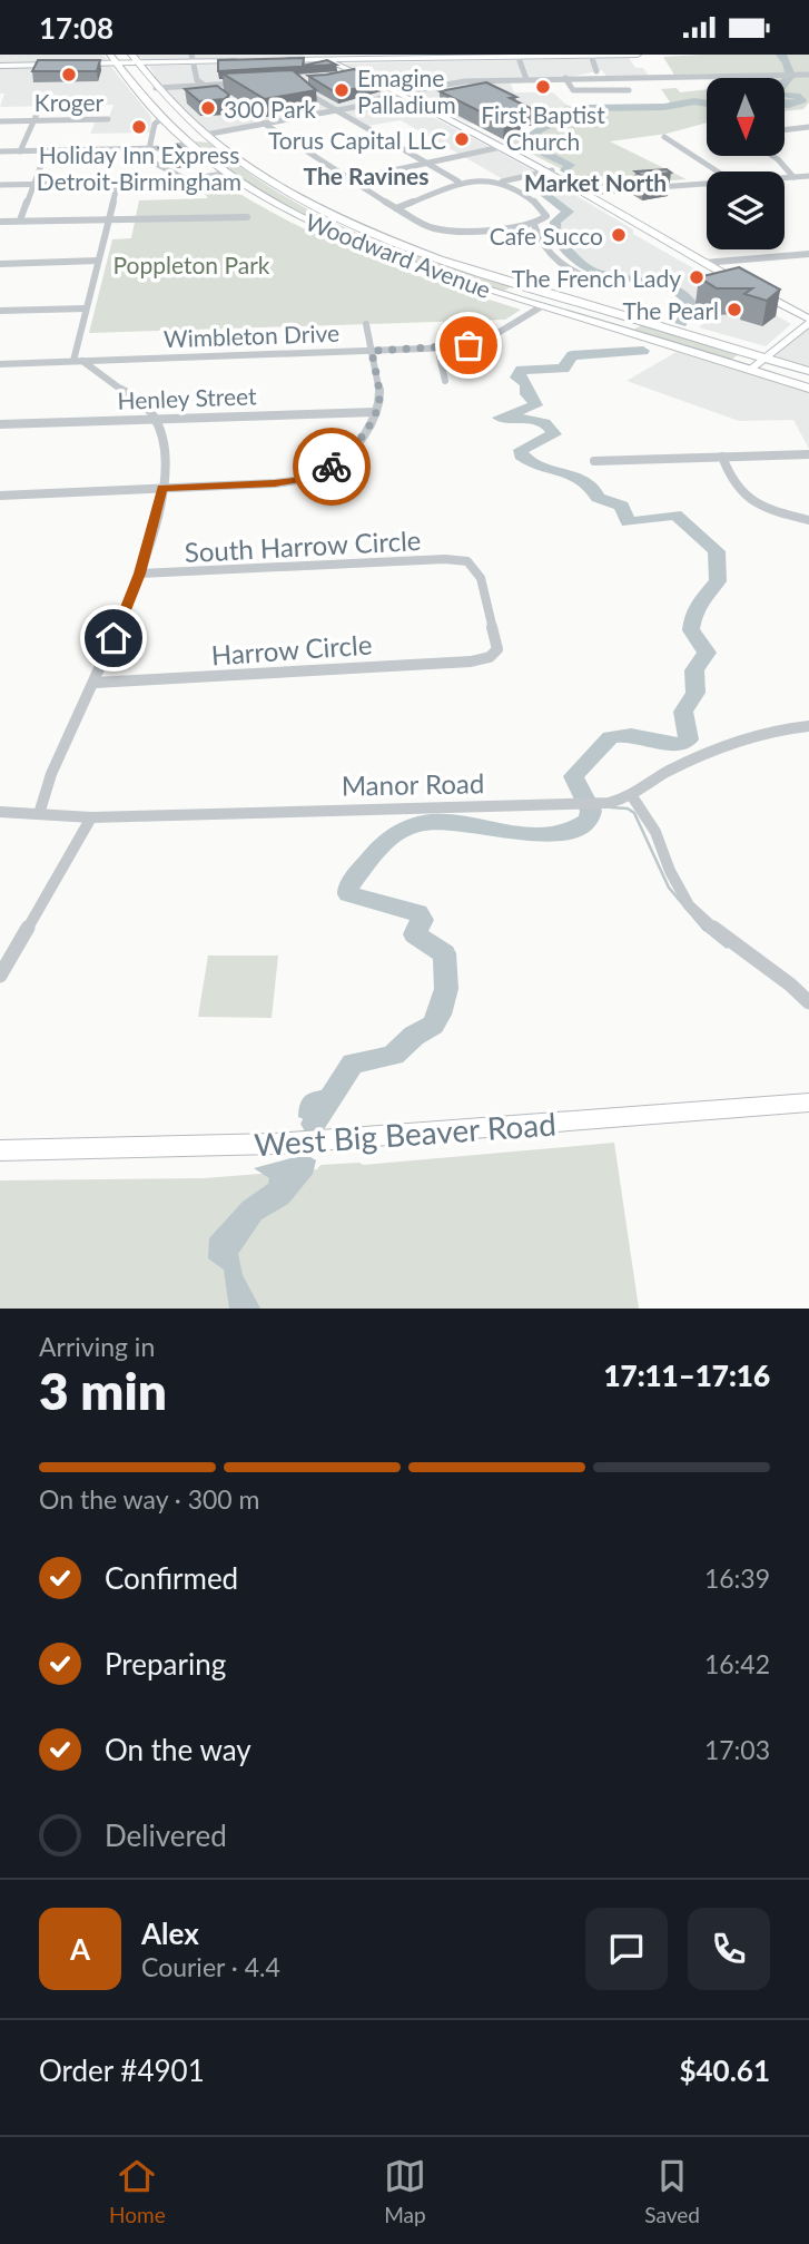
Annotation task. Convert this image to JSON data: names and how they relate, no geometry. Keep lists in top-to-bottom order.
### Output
{
  "streets": {
    "main road": ["Woodward Avenue", "West Big Beaver Road"],
    "street": [
      "Wimbleton Drive",
      "Henley Street",
      "South Harrow Circle",
      "Harrow Circle",
      "Manor Road"
    ]
  },
  "crossings": [
    ["Woodward Avenue", "Wimbleton Drive"],
    ["South Harrow Circle", "Harrow Circle"]
  ],
  "districts": ["The Ravines", "Market North"],
  "parks": ["Poppleton Park"],
  "places": [
    "Kroger",
    "First Baptist Church",
    "Emagine Palladium",
    "300 Park",
    "Holiday Inn Express Detroit-Birmingham",
    "Torus Capital LLC",
    "Cafe Succo",
    "The French Lady",
    "The Pearl"
  ],
  "north": "bottom",
  "page": {
    "status": "17:08",
    "heading": ["3 min", "Arriving in", "17:11–17:16"],
    "panel": [
      "Alex",
      "Courier · 4.4",
      "Order #4901",
      "$40.61"
    ],
    "bar": "On the way · 300 m",
    "list": [
      ["Confirmed", "16:39"],
      ["Preparing", "16:42"],
      ["On the way", "17:03"],
      "Delivered"
    ],
    "round": "A",
    "tabs": ["Home", "Map", "Saved"]
  }
}
